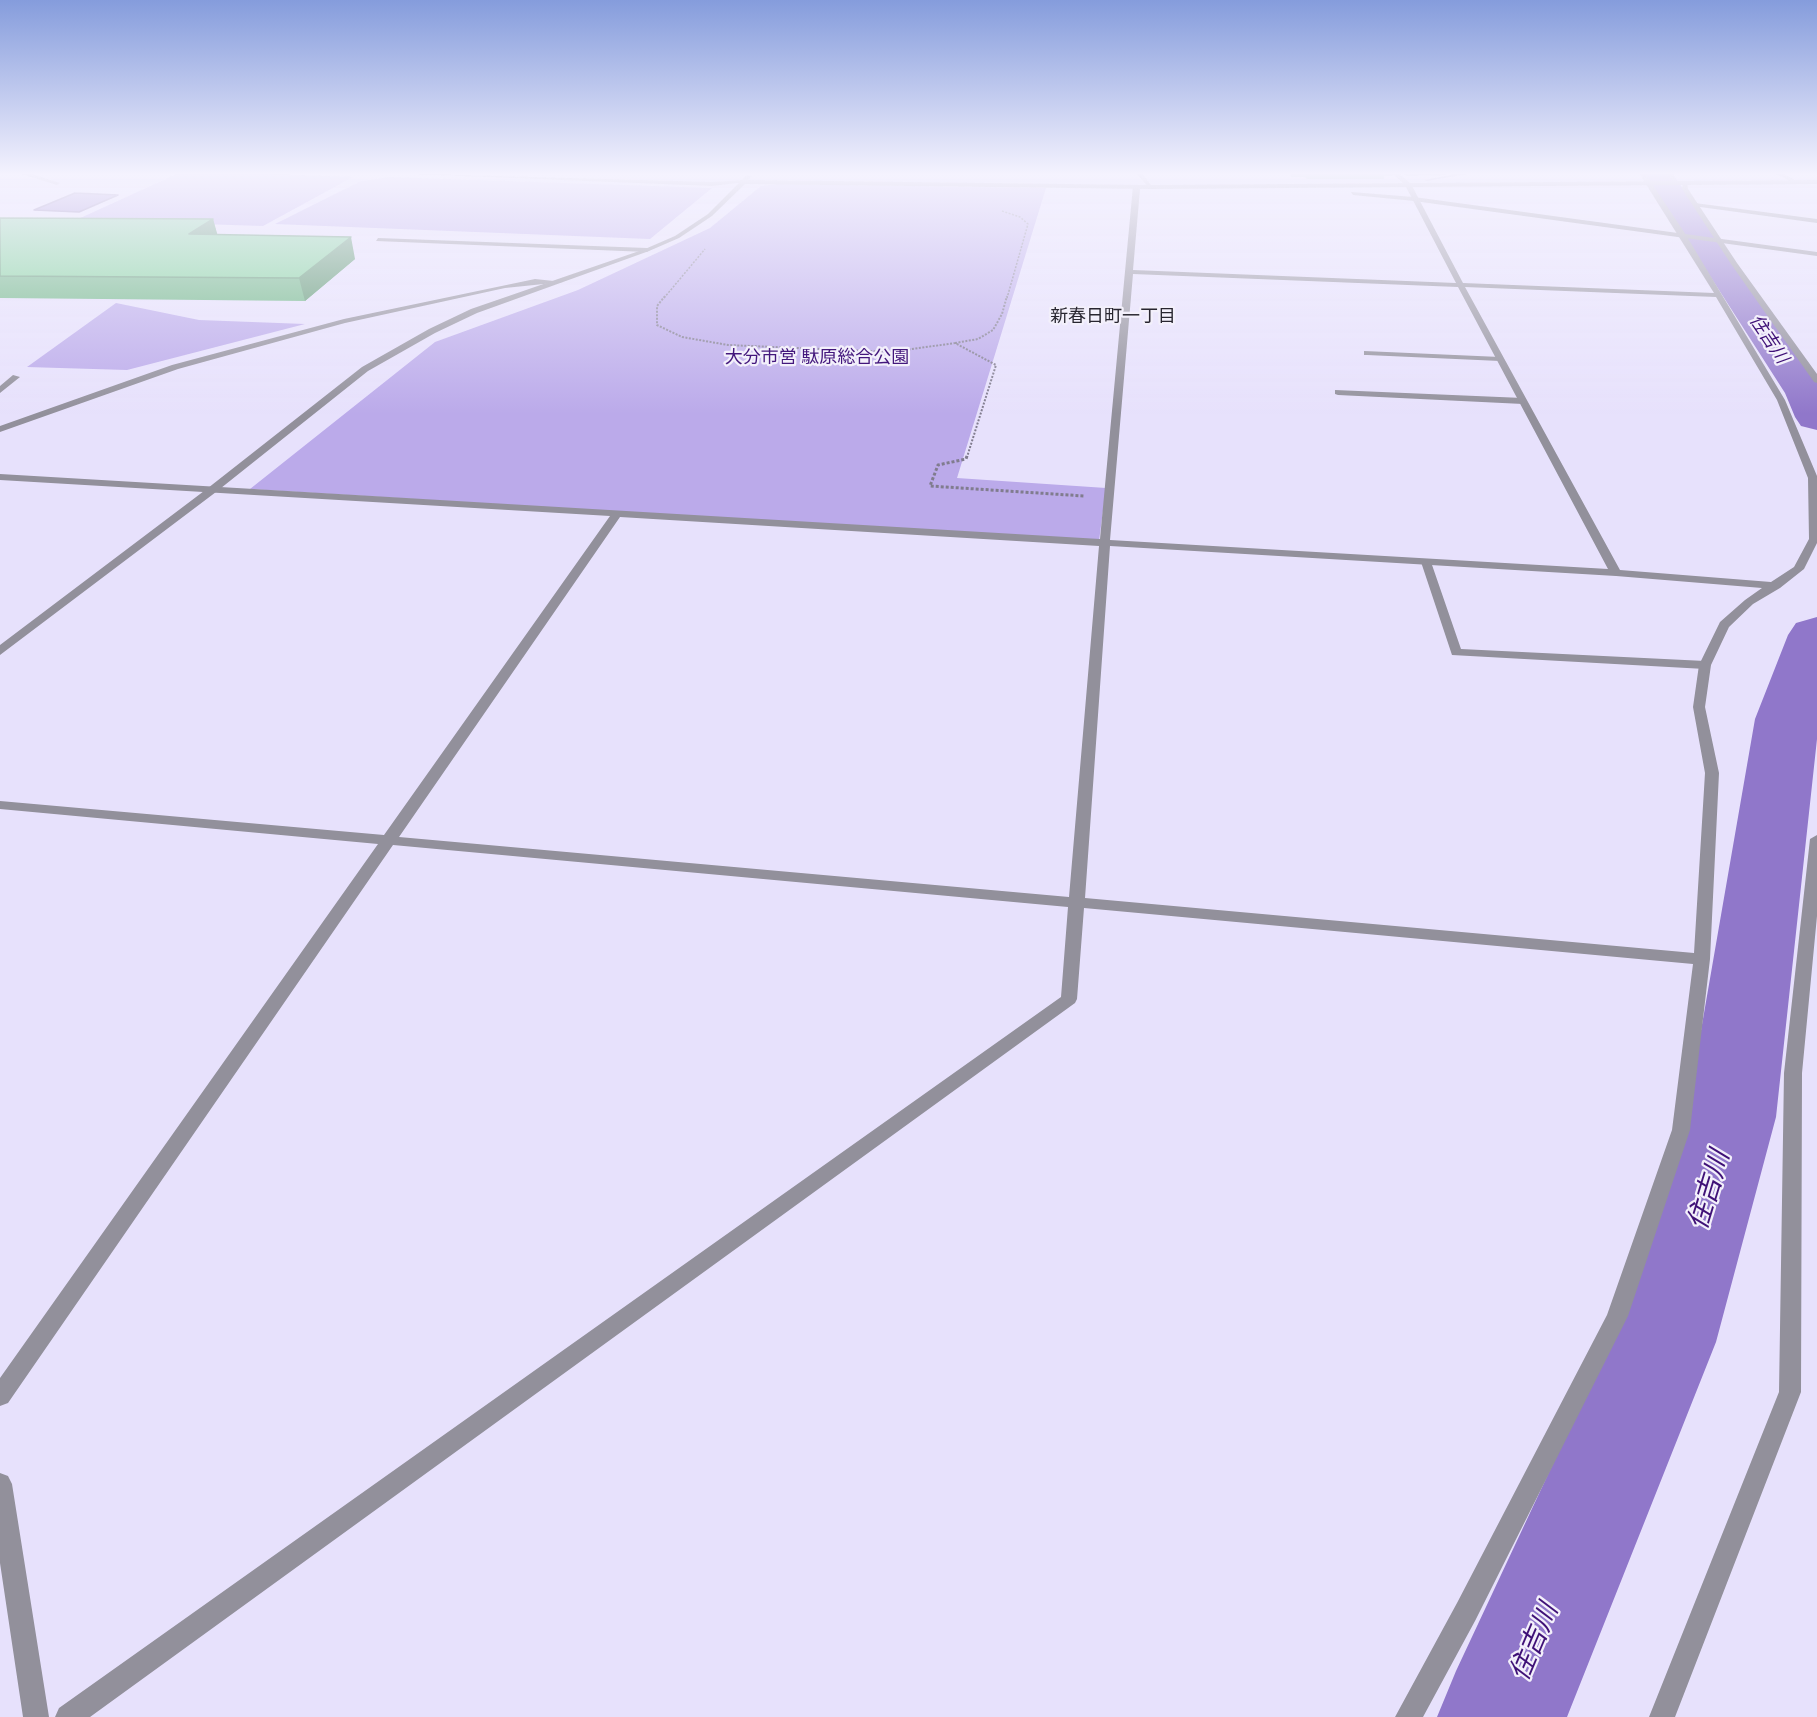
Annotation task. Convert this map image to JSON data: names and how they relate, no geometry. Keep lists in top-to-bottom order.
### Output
{
  "districts": ["新春日町一丁目"],
  "water": ["住吉川"],
  "parks": ["大分市営 駄原総合公園"]
}
